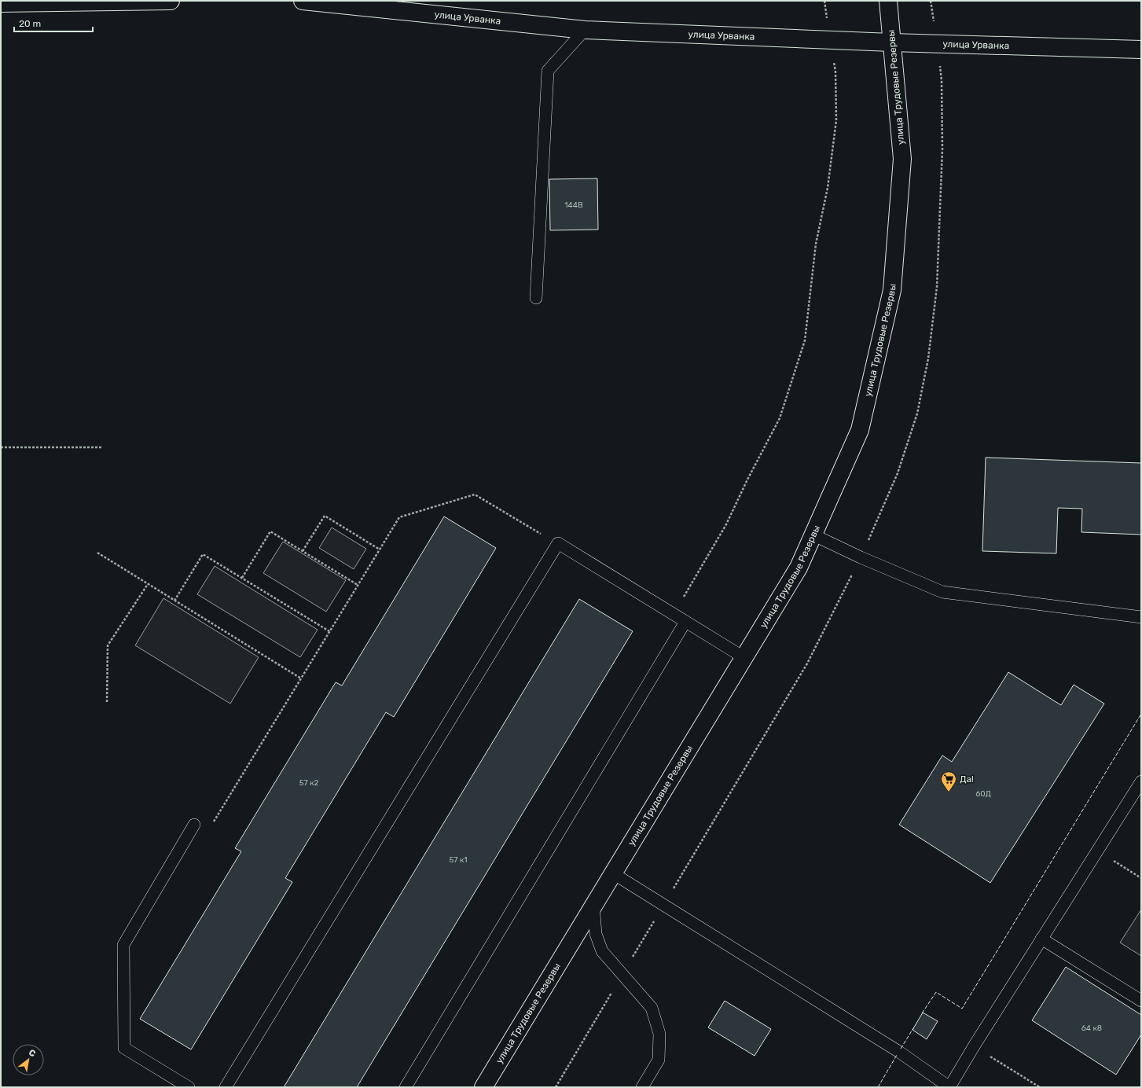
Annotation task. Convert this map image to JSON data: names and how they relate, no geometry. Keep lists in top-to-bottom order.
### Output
{
  "streets": {
    "street": ["улица Урванка", "улица Трудовые Резервы"]
  },
  "crossings": [
    ["улица Урванка", "улица Трудовые Резервы"]
  ],
  "places": {
    "supermarket": ["Да!"]
  },
  "house_numbers": [
    "144В",
    "57 к2",
    "60Д",
    "57 к1",
    "64 к8"
  ],
  "scale_bar": "20 m",
  "north": "top right"
}
